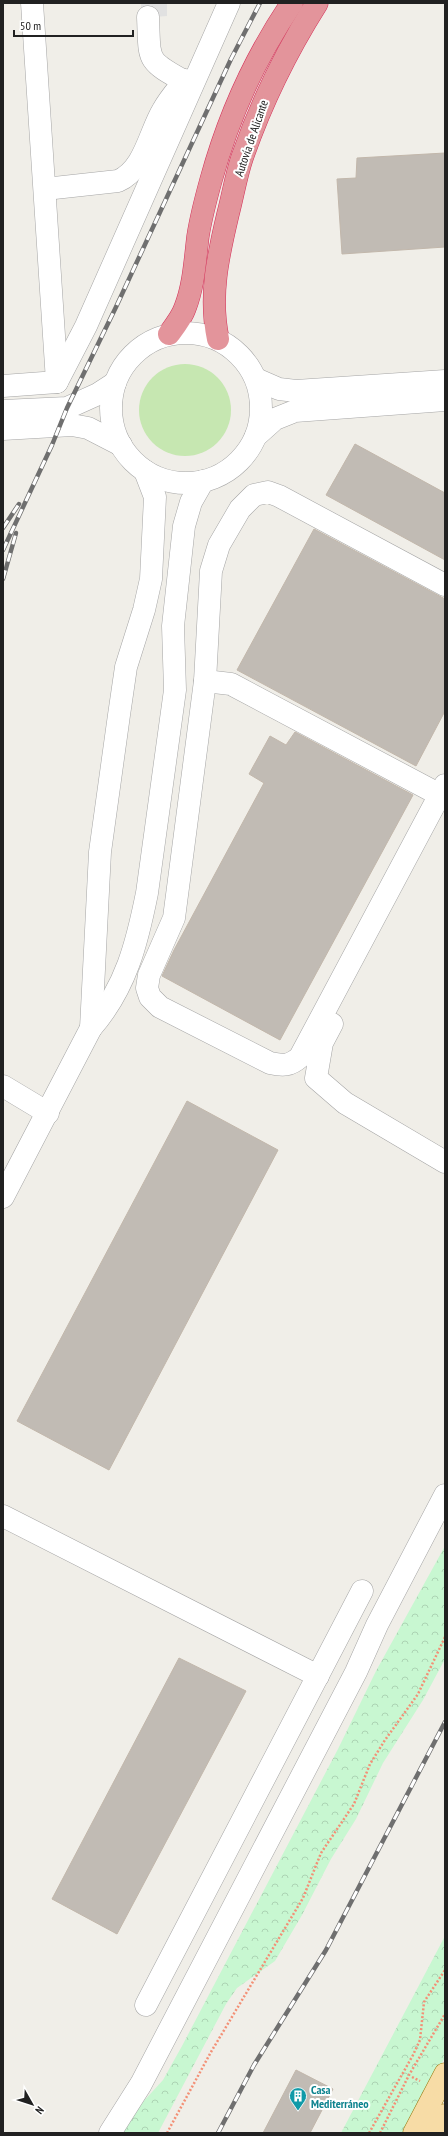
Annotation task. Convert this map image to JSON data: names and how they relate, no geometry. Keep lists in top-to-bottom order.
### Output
{
  "streets": {
    "highway": ["Autovía de Alicante"]
  },
  "places": {
    "building": ["Casa Mediterráneo"]
  },
  "scale_bar": "50 m",
  "north": "bottom right"
}
